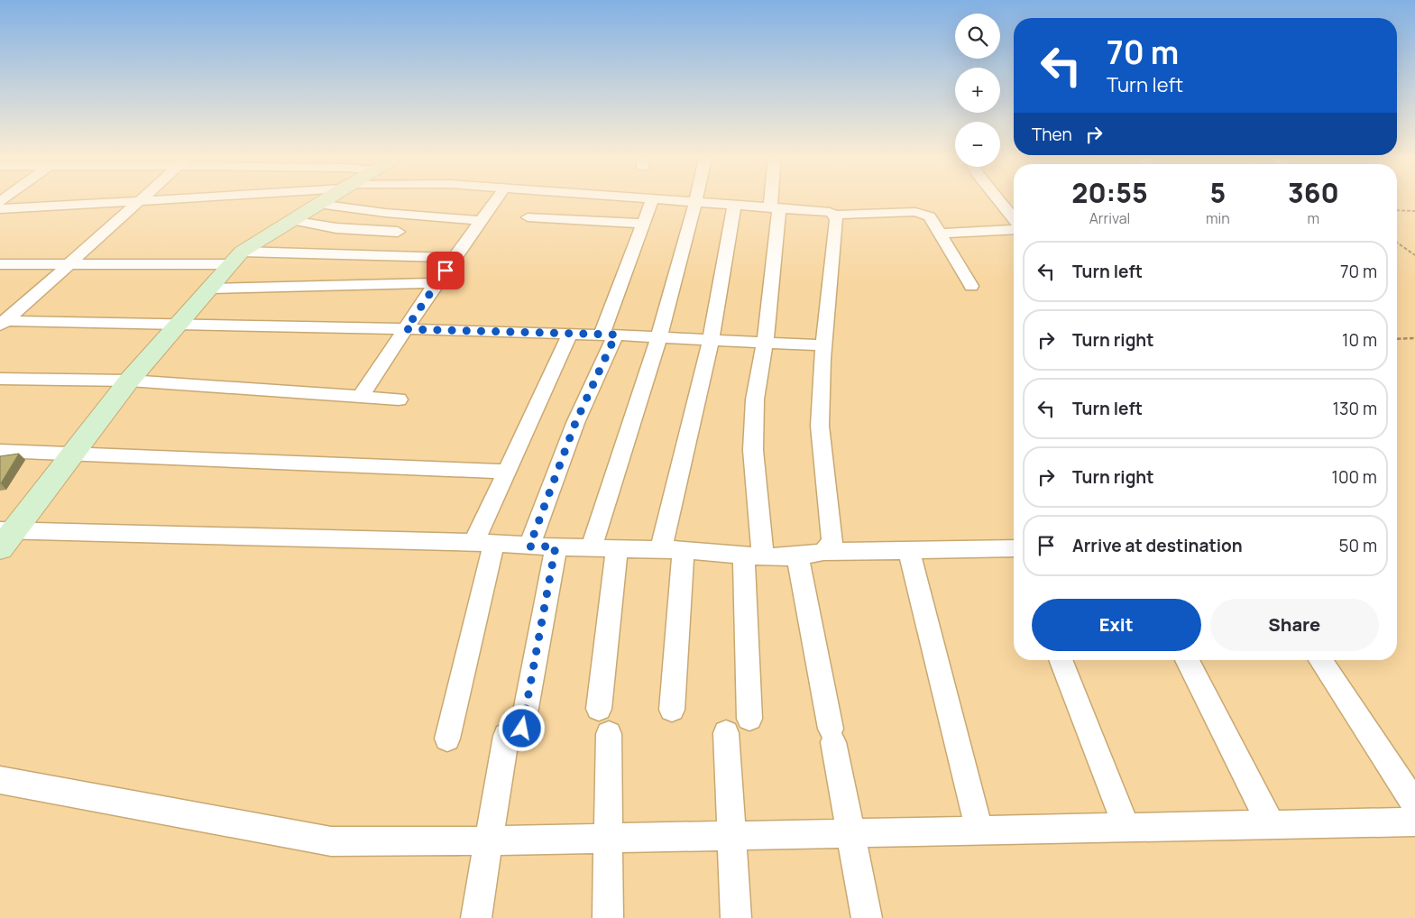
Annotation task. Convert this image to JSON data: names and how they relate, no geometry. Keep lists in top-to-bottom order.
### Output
{
  "page": {
    "map_buttons": ["+", "−"],
    "turn": ["70 m", "Turn left"],
    "then": "Then",
    "eta": [
      "20:55",
      "Arrival",
      "5",
      "min",
      "360",
      "m"
    ],
    "list": [
      {
        "name": "Turn left",
        "value": "70 m"
      },
      {
        "name": "Turn right",
        "value": "10 m"
      },
      {
        "name": "Turn left",
        "value": "130 m"
      },
      {
        "name": "Turn right",
        "value": "100 m"
      },
      {
        "name": "Arrive at destination",
        "value": "50 m"
      }
    ],
    "buttons": ["Exit", "Share"]
  }
}
